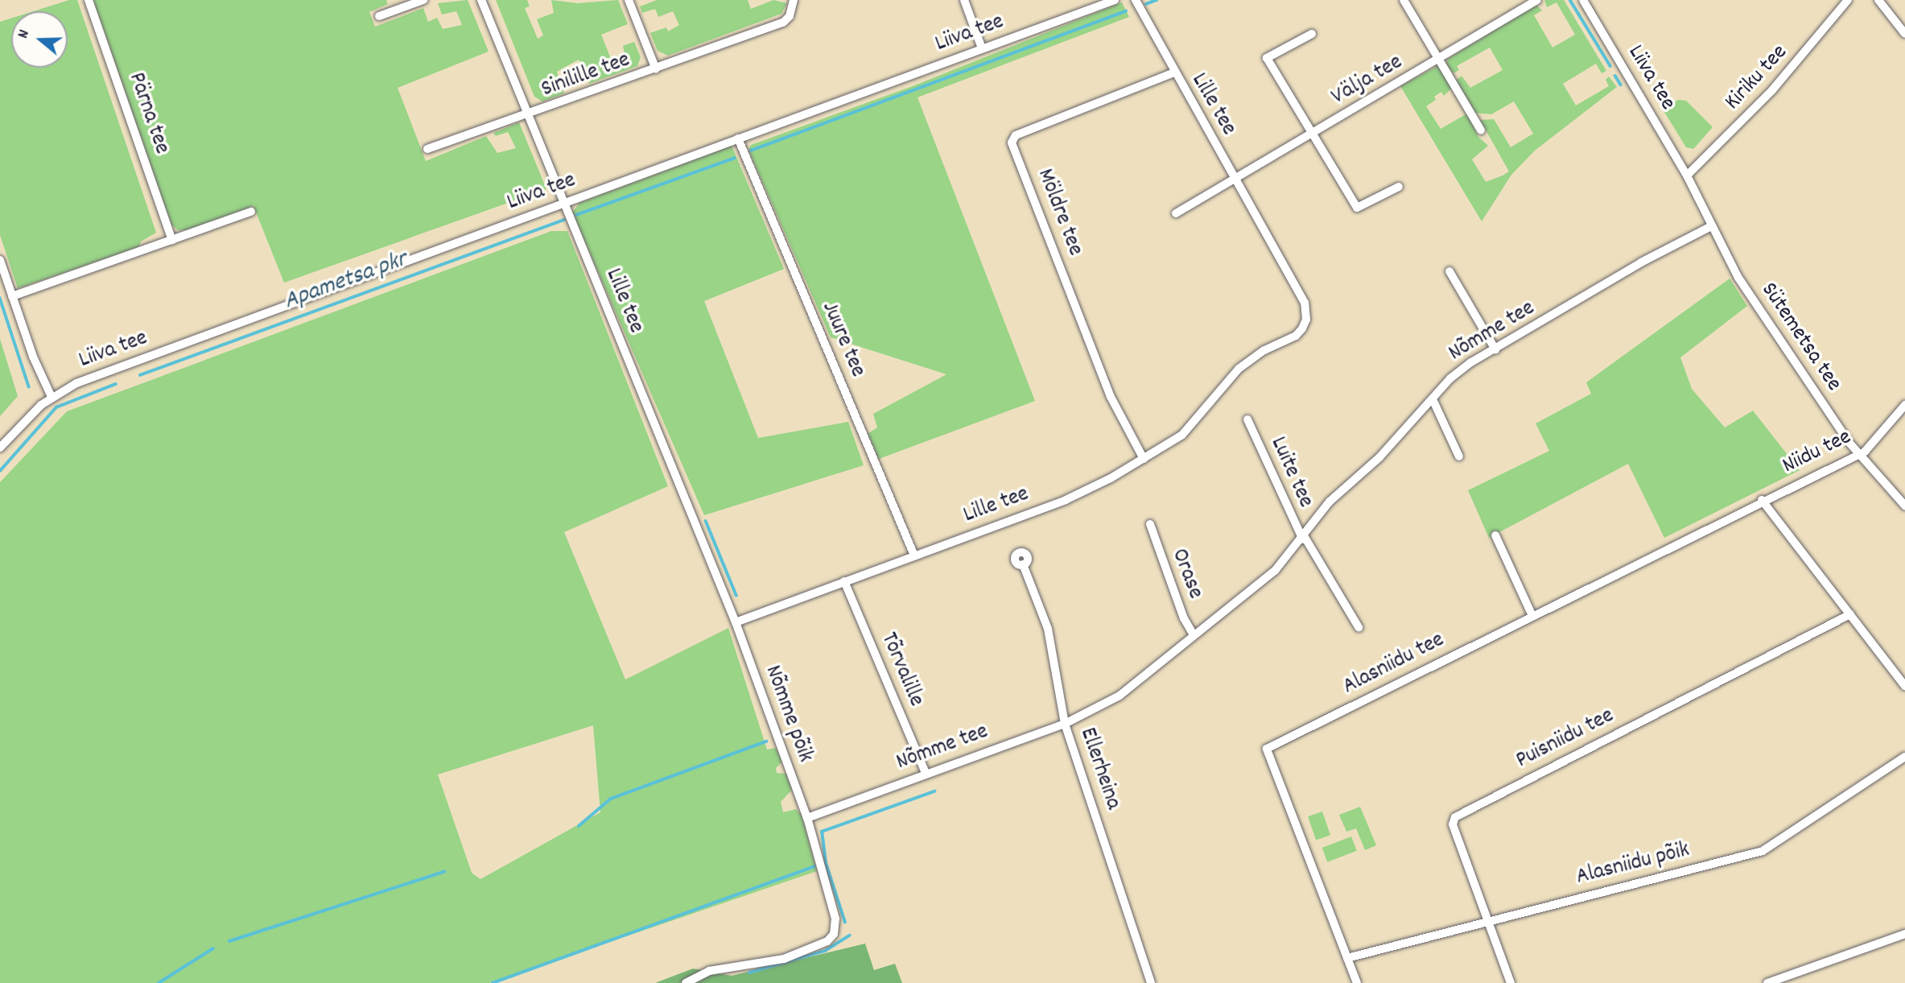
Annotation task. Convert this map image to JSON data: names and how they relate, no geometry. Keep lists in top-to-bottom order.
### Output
{
  "streets": {
    "street": [
      "Liiva tee",
      "Sinilille tee",
      "Kiriku tee",
      "Välja tee",
      "Lille tee",
      "Pärna tee",
      "Möldre tee",
      "Nõmme tee",
      "Sütemetsa tee",
      "Juure tee",
      "Niidu tee",
      "Luite tee",
      "Orase",
      "Alasniidu tee",
      "Tõrvalille",
      "Nõmme põik",
      "Puisniidu tee",
      "Ellerheina",
      "Alasniidu põik"
    ]
  },
  "crossings": [
    ["Liiva tee", "Kiriku tee"],
    ["Liiva tee", "Lille tee"],
    ["Liiva tee", "Sütemetsa tee"],
    ["Liiva tee", "Juure tee"],
    ["Sinilille tee", "Lille tee"],
    ["Kiriku tee", "Sütemetsa tee"],
    ["Välja tee", "Lille tee"],
    ["Lille tee", "Möldre tee"],
    ["Lille tee", "Juure tee"],
    ["Lille tee", "Tõrvalille"],
    ["Lille tee", "Nõmme põik"],
    ["Nõmme tee", "Sütemetsa tee"],
    ["Nõmme tee", "Luite tee"],
    ["Nõmme tee", "Orase"],
    ["Nõmme tee", "Tõrvalille"],
    ["Nõmme tee", "Nõmme põik"],
    ["Nõmme tee", "Ellerheina"],
    ["Sütemetsa tee", "Niidu tee"],
    ["Niidu tee", "Alasniidu tee"],
    ["Alasniidu tee", "Alasniidu põik"],
    ["Puisniidu tee", "Alasniidu põik"]
  ],
  "water": ["Apametsa pkr"],
  "north": "left"
}
